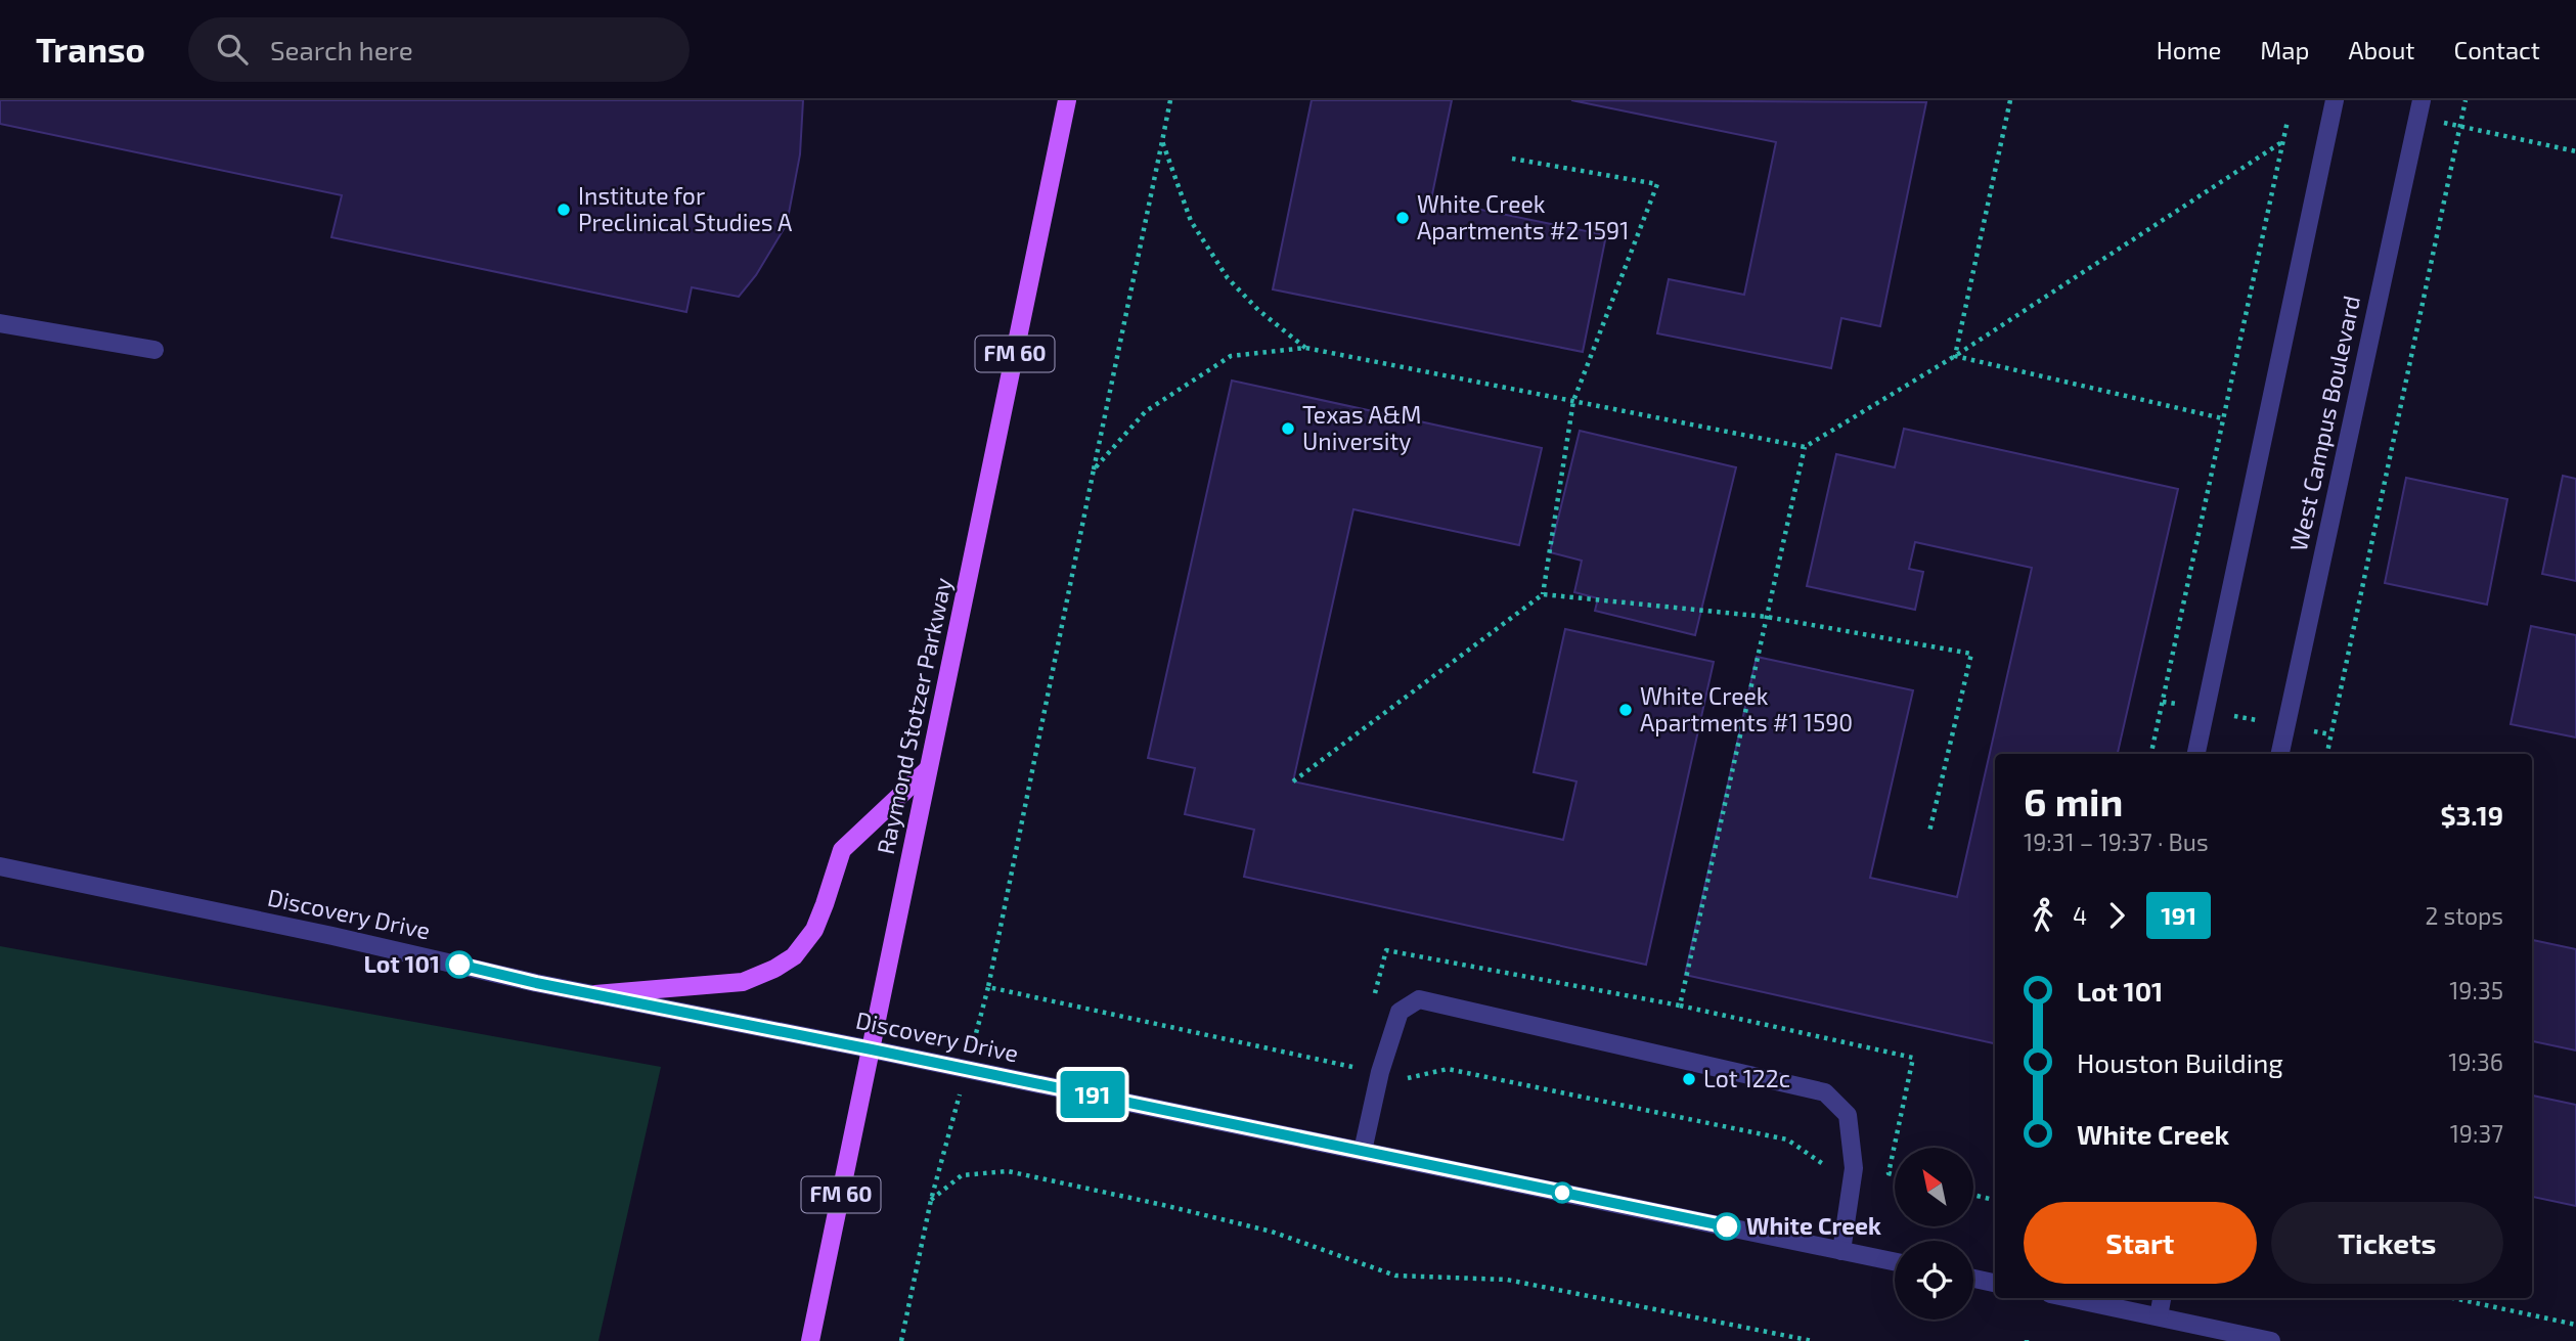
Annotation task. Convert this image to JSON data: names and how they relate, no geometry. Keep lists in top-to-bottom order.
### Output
{
  "streets": {
    "main road": ["FM 60", "Raymond Stotzer Parkway"],
    "street": ["West Campus Boulevard", "Discovery Drive"]
  },
  "crossings": [
    ["Raymond Stotzer Parkway", "Discovery Drive"]
  ],
  "places": [
    "Institute for Preclinical Studies A",
    "White Creek Apartments #2 1591",
    "Texas A&M University",
    "White Creek Apartments #1 1590",
    "Lot 101",
    "Lot 122c",
    "White Creek"
  ],
  "lines": ["bus line 191"],
  "north": "top left",
  "page": {
    "header": "Transo",
    "search": "Search here",
    "nav": [
      "Home",
      "Map",
      "About",
      "Contact"
    ],
    "on_map": "191",
    "heading": ["6 min", "19:31 – 19:37 · Bus", "$3.19"],
    "legs": ["4", "191", "2 stops"],
    "list": [
      {
        "name": "Lot 101",
        "value": "19:35"
      },
      {
        "name": "Houston Building",
        "value": "19:36"
      },
      {
        "name": "White Creek",
        "value": "19:37"
      }
    ],
    "buttons": ["Start", "Tickets"]
  }
}
